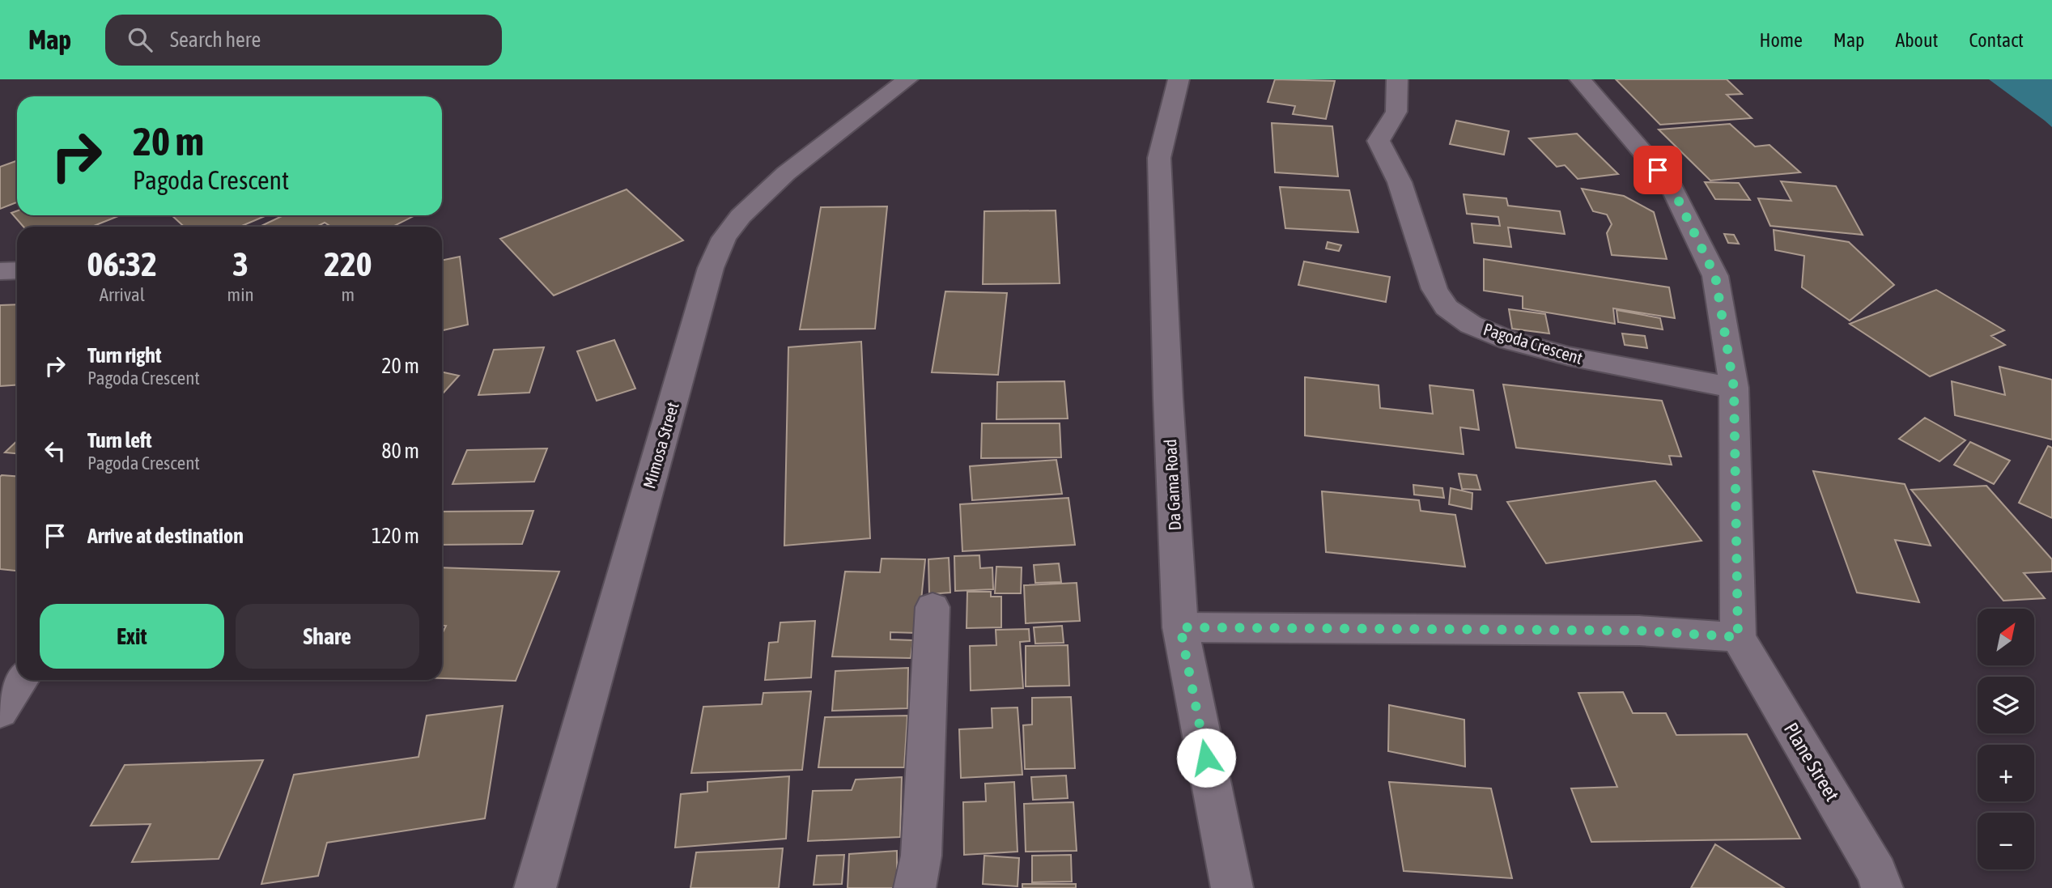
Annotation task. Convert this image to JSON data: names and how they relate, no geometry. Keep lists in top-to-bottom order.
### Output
{
  "streets": {
    "street": [
      "Pagoda Crescent",
      "Mimosa Street",
      "Da Gama Road",
      "Plane Street"
    ]
  },
  "north": "top right",
  "page": {
    "header": "Map",
    "search": "Search here",
    "nav": [
      "Home",
      "Map",
      "About",
      "Contact"
    ],
    "turn": ["20 m", "Pagoda Crescent"],
    "eta": [
      "06:32",
      "Arrival",
      "3",
      "min",
      "220",
      "m"
    ],
    "list": [
      {
        "name": "Turn right",
        "note": "Pagoda Crescent",
        "value": "20 m"
      },
      {
        "name": "Turn left",
        "note": "Pagoda Crescent",
        "value": "80 m"
      },
      {
        "name": "Arrive at destination",
        "value": "120 m"
      }
    ],
    "buttons": ["Exit", "Share"],
    "map_buttons": ["+", "−"]
  }
}
